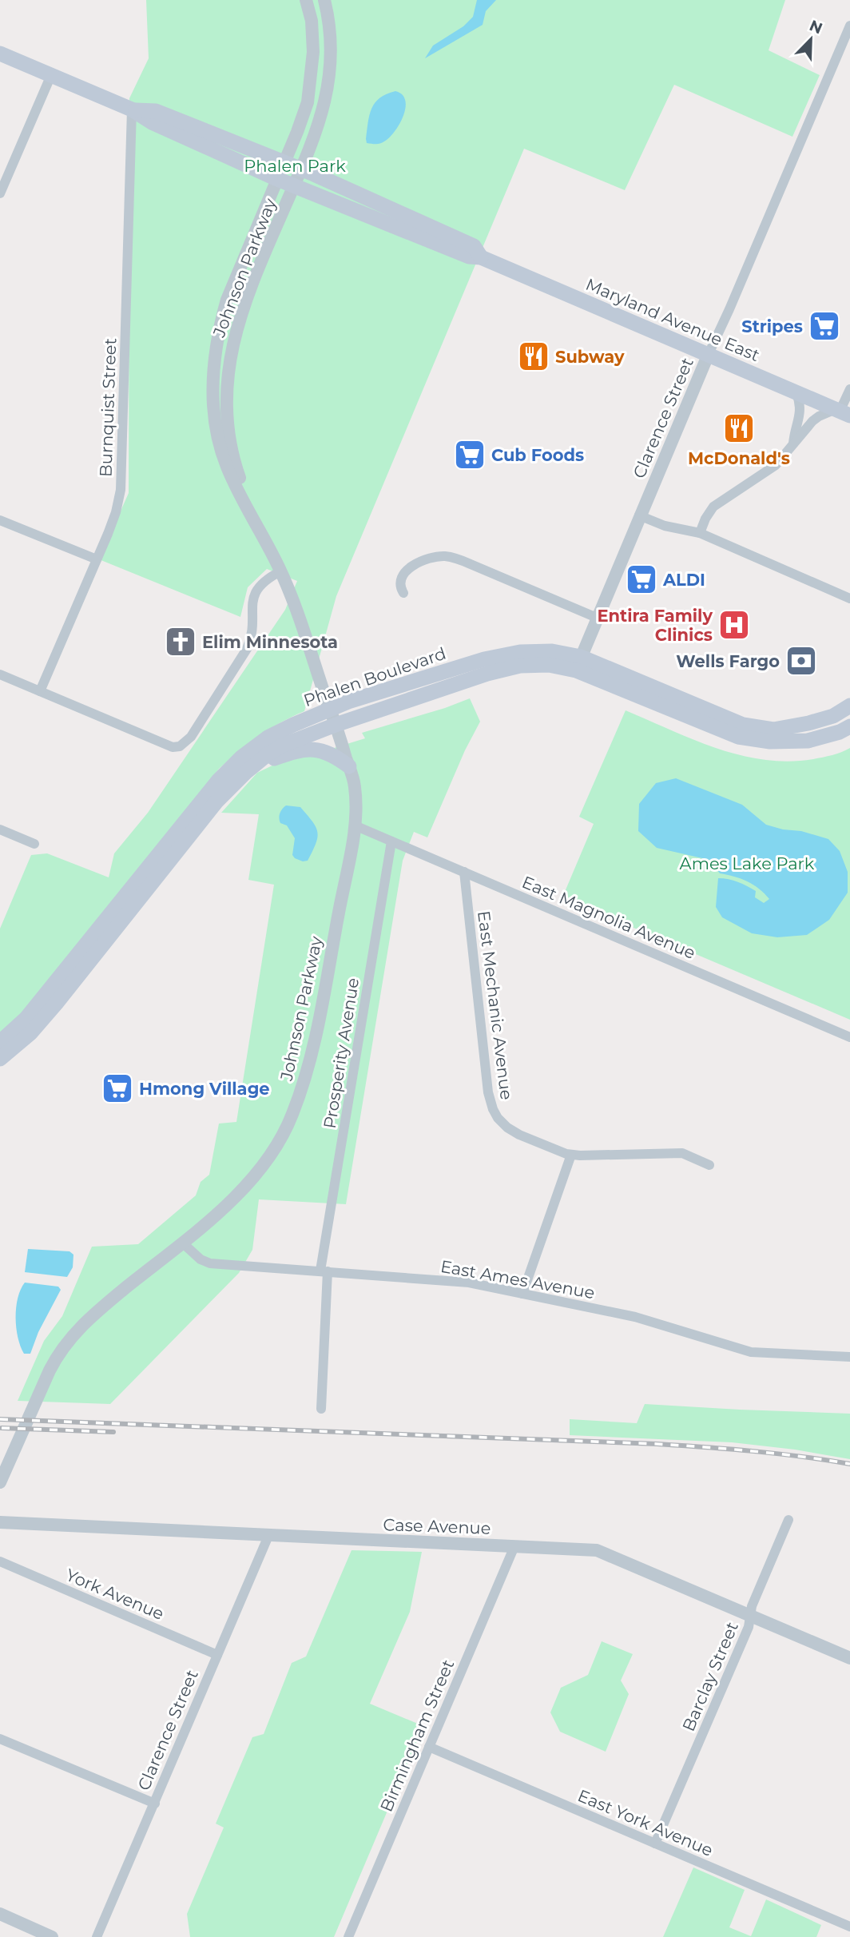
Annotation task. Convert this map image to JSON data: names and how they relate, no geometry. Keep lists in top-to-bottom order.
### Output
{
  "streets": {
    "main road": ["Maryland Avenue East", "Phalen Boulevard"],
    "street": [
      "Johnson Parkway",
      "Burnquist Street",
      "Clarence Street",
      "East Magnolia Avenue",
      "East Mechanic Avenue",
      "Prosperity Avenue",
      "East Ames Avenue",
      "Case Avenue",
      "York Avenue",
      "Barclay Street",
      "Birmingham Street",
      "East York Avenue"
    ]
  },
  "crossings": [
    ["Johnson Parkway", "Maryland Avenue East"],
    ["Johnson Parkway", "Phalen Boulevard"],
    ["Johnson Parkway", "East Magnolia Avenue"],
    ["Johnson Parkway", "East Ames Avenue"],
    ["Maryland Avenue East", "Burnquist Street"],
    ["Maryland Avenue East", "Clarence Street"],
    ["Clarence Street", "Phalen Boulevard"],
    ["Clarence Street", "Case Avenue"],
    ["Clarence Street", "York Avenue"],
    ["East Magnolia Avenue", "East Mechanic Avenue"],
    ["East Magnolia Avenue", "Prosperity Avenue"],
    ["Prosperity Avenue", "East Ames Avenue"],
    ["Case Avenue", "Barclay Street"],
    ["Case Avenue", "Birmingham Street"],
    ["Barclay Street", "East York Avenue"],
    ["Birmingham Street", "East York Avenue"]
  ],
  "parks": ["Phalen Park", "Ames Lake Park"],
  "places": {
    "supermarket": [
      "Stripes",
      "Cub Foods",
      "ALDI",
      "Hmong Village"
    ],
    "restaurant": ["Subway", "McDonald's"],
    "hospital": ["Entira Family Clinics"],
    "church": ["Elim Minnesota"],
    "bank": ["Wells Fargo"]
  },
  "north": "top right"
}
